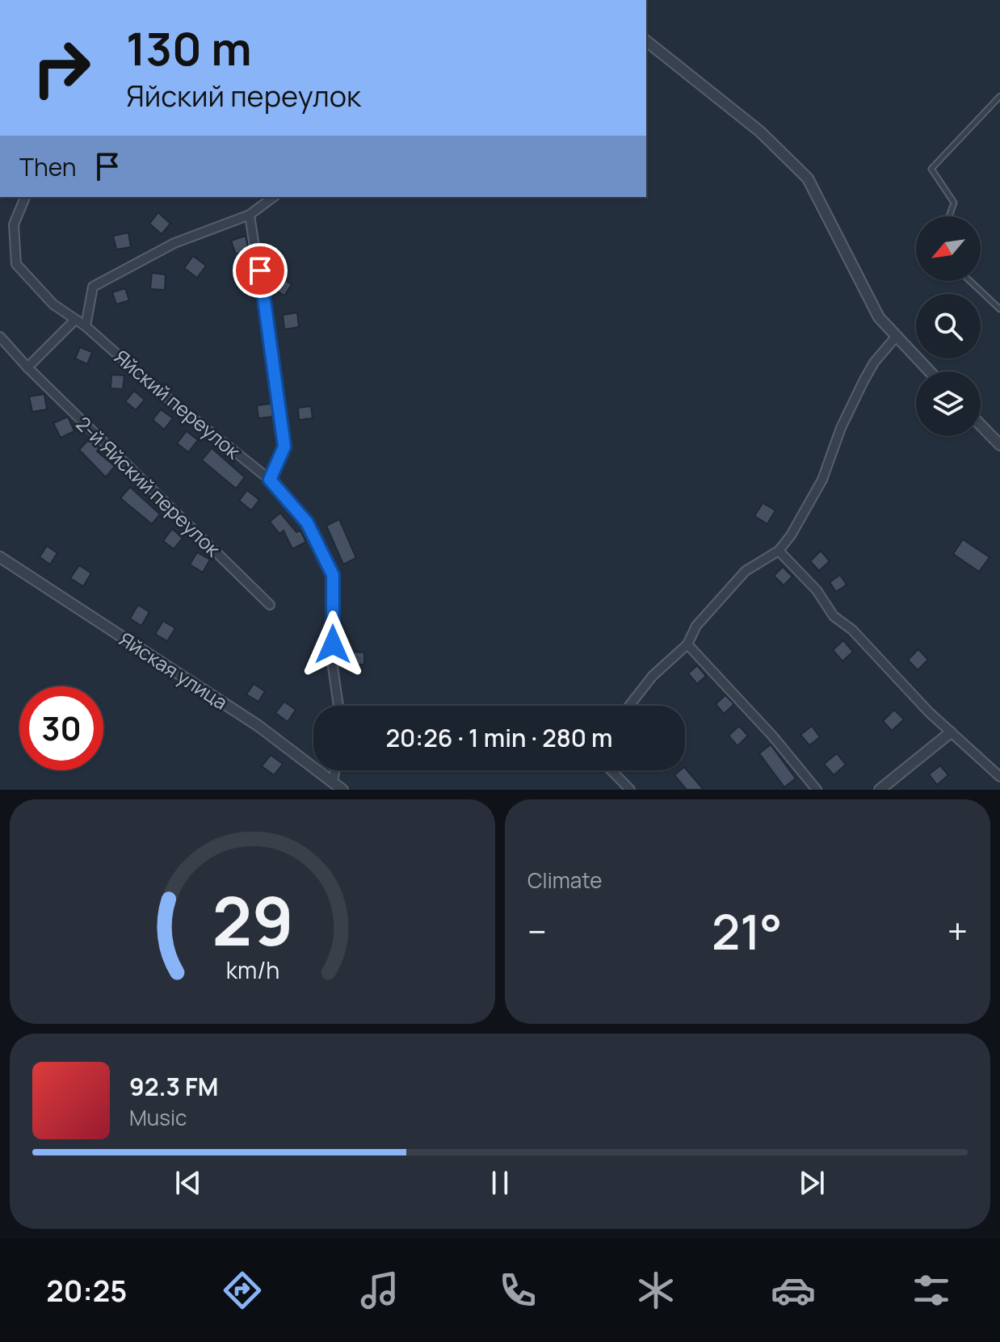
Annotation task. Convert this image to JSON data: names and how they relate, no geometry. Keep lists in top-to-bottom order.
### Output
{
  "streets": {
    "street": ["Яйский переулок", "2-й Яйский переулок", "Яйская улица"]
  },
  "north": "bottom left",
  "page": {
    "turn": ["130 m", "Яйский переулок"],
    "then": "Then",
    "limit": "30",
    "trip": "20:26 · 1 min · 280 m",
    "tile": "Climate",
    "heat": ["−", "21°", "+"],
    "song": ["92.3 FM", "Music"],
    "tabs": "20:25",
    "gauge": ["29", "km/h"]
  }
}
